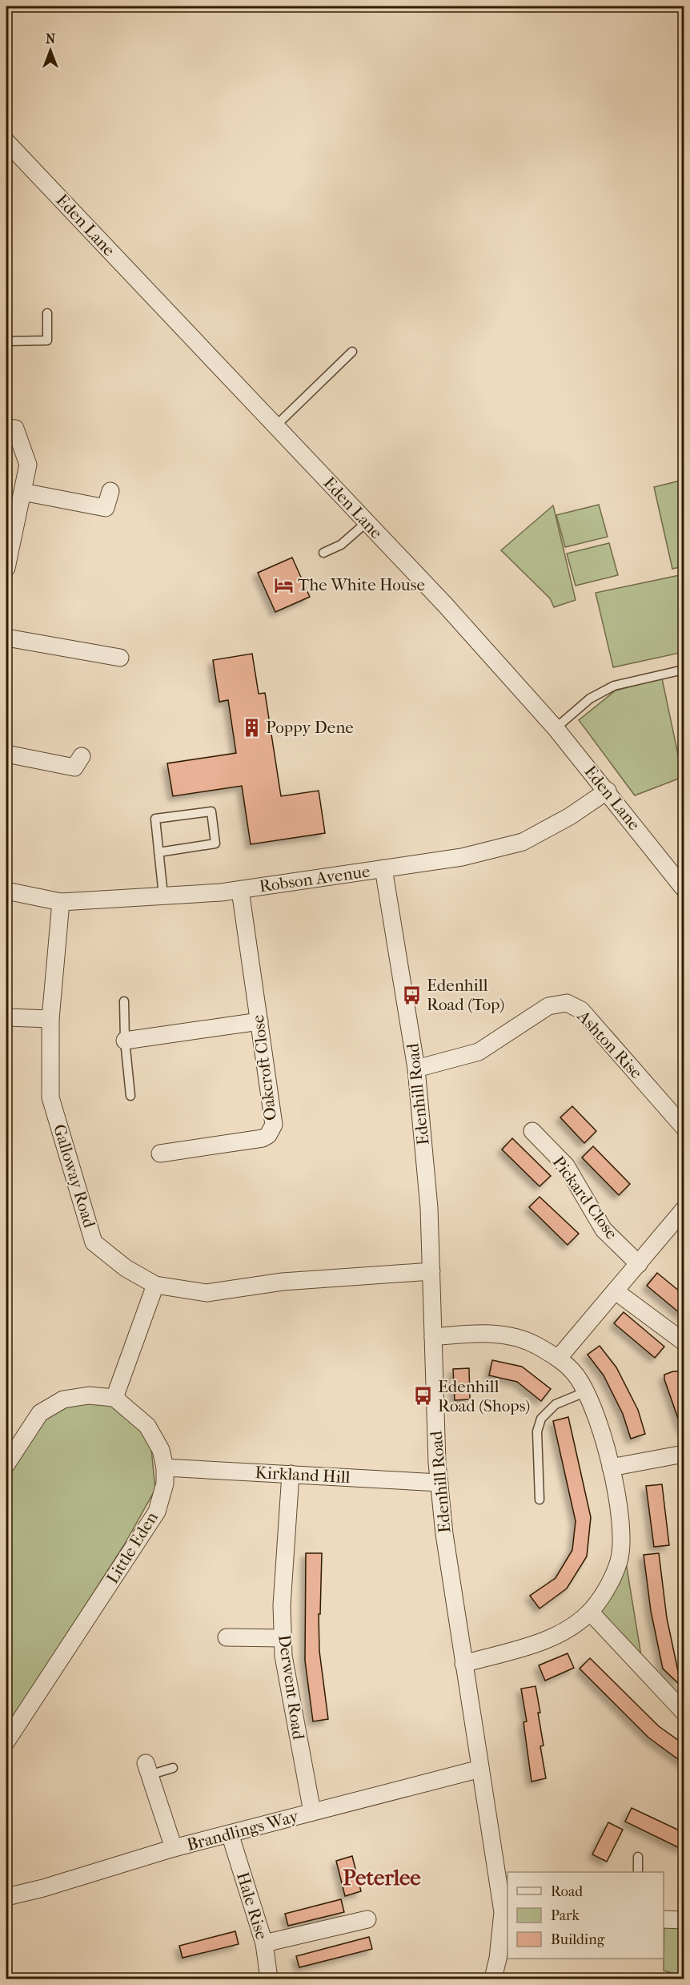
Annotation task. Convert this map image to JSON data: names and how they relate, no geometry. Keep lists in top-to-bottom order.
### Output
{
  "streets": {
    "street": [
      "Eden Lane",
      "Robson Avenue",
      "Ashton Rise",
      "Oakcroft Close",
      "Edenhill Road",
      "Galloway Road",
      "Pickard Close",
      "Kirkland Hill",
      "Little Eden",
      "Derwent Road",
      "Brandlings Way",
      "Hale Rise"
    ]
  },
  "crossings": [
    ["Eden Lane", "Robson Avenue"],
    ["Robson Avenue", "Oakcroft Close"],
    ["Robson Avenue", "Edenhill Road"],
    ["Robson Avenue", "Galloway Road"],
    ["Ashton Rise", "Edenhill Road"],
    ["Edenhill Road", "Galloway Road"],
    ["Edenhill Road", "Kirkland Hill"],
    ["Edenhill Road", "Brandlings Way"],
    ["Kirkland Hill", "Little Eden"],
    ["Kirkland Hill", "Derwent Road"],
    ["Derwent Road", "Brandlings Way"],
    ["Brandlings Way", "Hale Rise"]
  ],
  "districts": ["Peterlee"],
  "places": {
    "hotel": ["The White House"],
    "building": ["Poppy Dene"],
    "bus stop": ["Edenhill Road (Top)", "Edenhill Road (Shops)"]
  },
  "legend": ["Road", "Park", "Building"],
  "north": "top"
}
